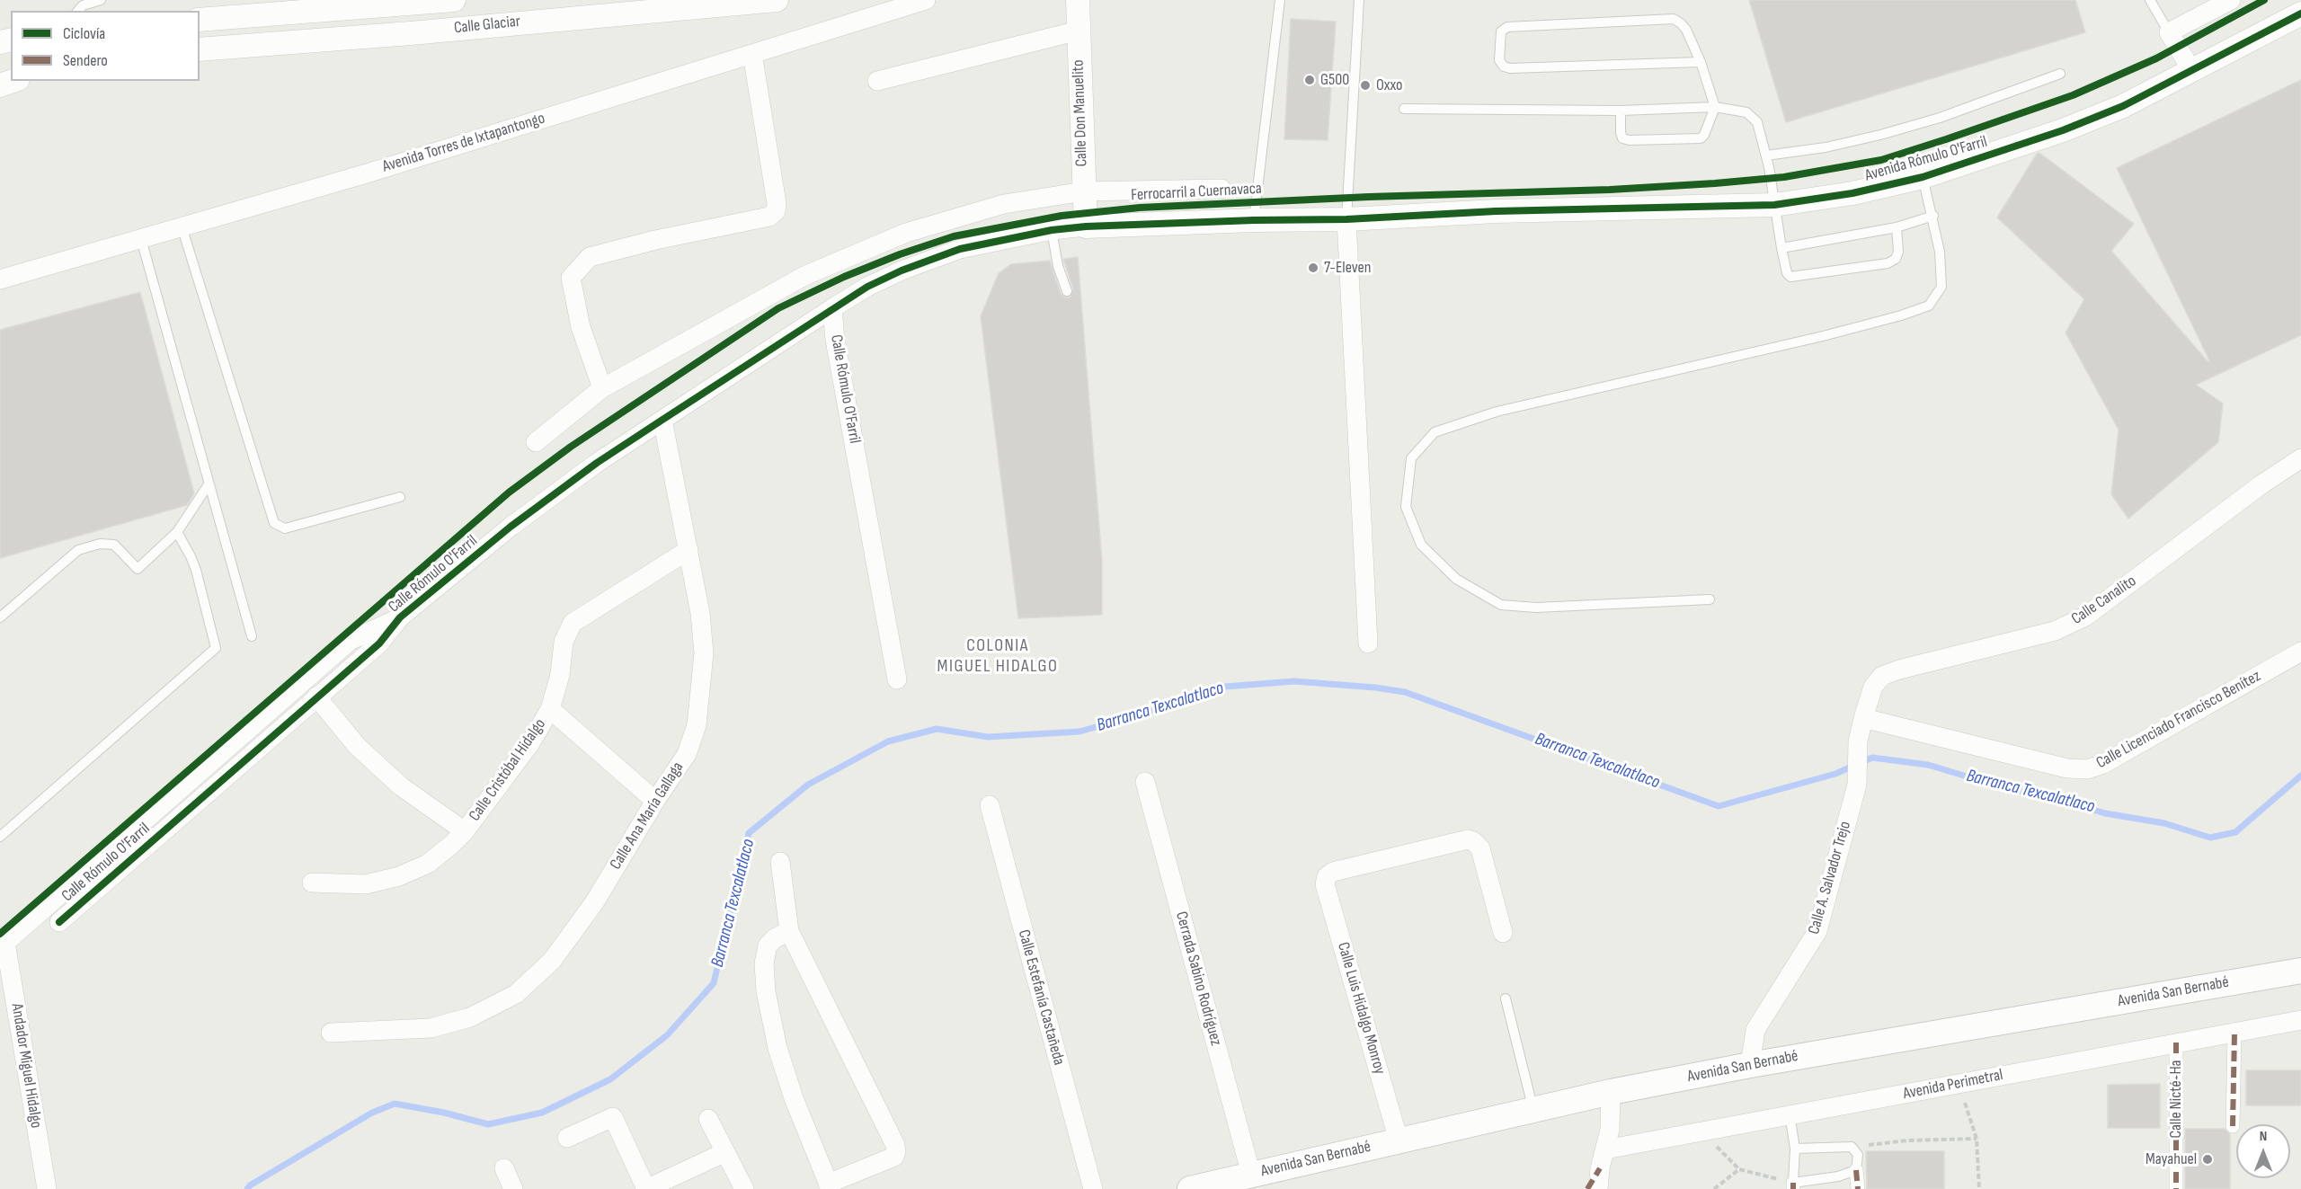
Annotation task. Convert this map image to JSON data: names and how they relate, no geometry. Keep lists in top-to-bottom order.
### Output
{
  "streets": {
    "main road": ["Avenida San Bernabé"],
    "street": [
      "Calle Glaciar",
      "Calle Don Manuelito",
      "Avenida Torres de Ixtapantongo",
      "Avenida Rómulo O'Farril",
      "Calle Rómulo O'Farril",
      "Calle Canalito",
      "Calle Licenciado Francisco Benítez",
      "Calle Cristóbal Hidalgo",
      "Calle Ana María Gallaga",
      "Calle A. Salvador Trejo",
      "Cerrada Sabino Rodríguez",
      "Calle Estefanía Castañeda",
      "Calle Luis Hidalgo Monroy",
      "Andador Miguel Hidalgo",
      "Avenida Perimetral",
      "Calle Nicté-Ha"
    ],
    "cycle path": ["Ferrocarril a Cuernavaca"]
  },
  "crossings": [
    ["Calle Don Manuelito", "Avenida Rómulo O'Farril"],
    ["Avenida Rómulo O'Farril", "Calle Rómulo O'Farril"],
    ["Calle Rómulo O'Farril", "Calle Ana María Gallaga"],
    ["Calle Canalito", "Calle Licenciado Francisco Benítez"],
    ["Calle Canalito", "Calle A. Salvador Trejo"],
    ["Calle Cristóbal Hidalgo", "Calle Ana María Gallaga"],
    ["Calle A. Salvador Trejo", "Avenida San Bernabé"],
    ["Cerrada Sabino Rodríguez", "Avenida San Bernabé"],
    ["Avenida San Bernabé", "Calle Luis Hidalgo Monroy"],
    ["Avenida Perimetral", "Calle Nicté-Ha"]
  ],
  "districts": ["COLONIA MIGUEL HIDALGO"],
  "water": ["Barranca Texcalatlaco"],
  "places": [
    "G500",
    "Oxxo",
    "7-Eleven",
    "Mayahuel"
  ],
  "legend": ["Ciclovía", "Sendero"],
  "north": "top"
}
